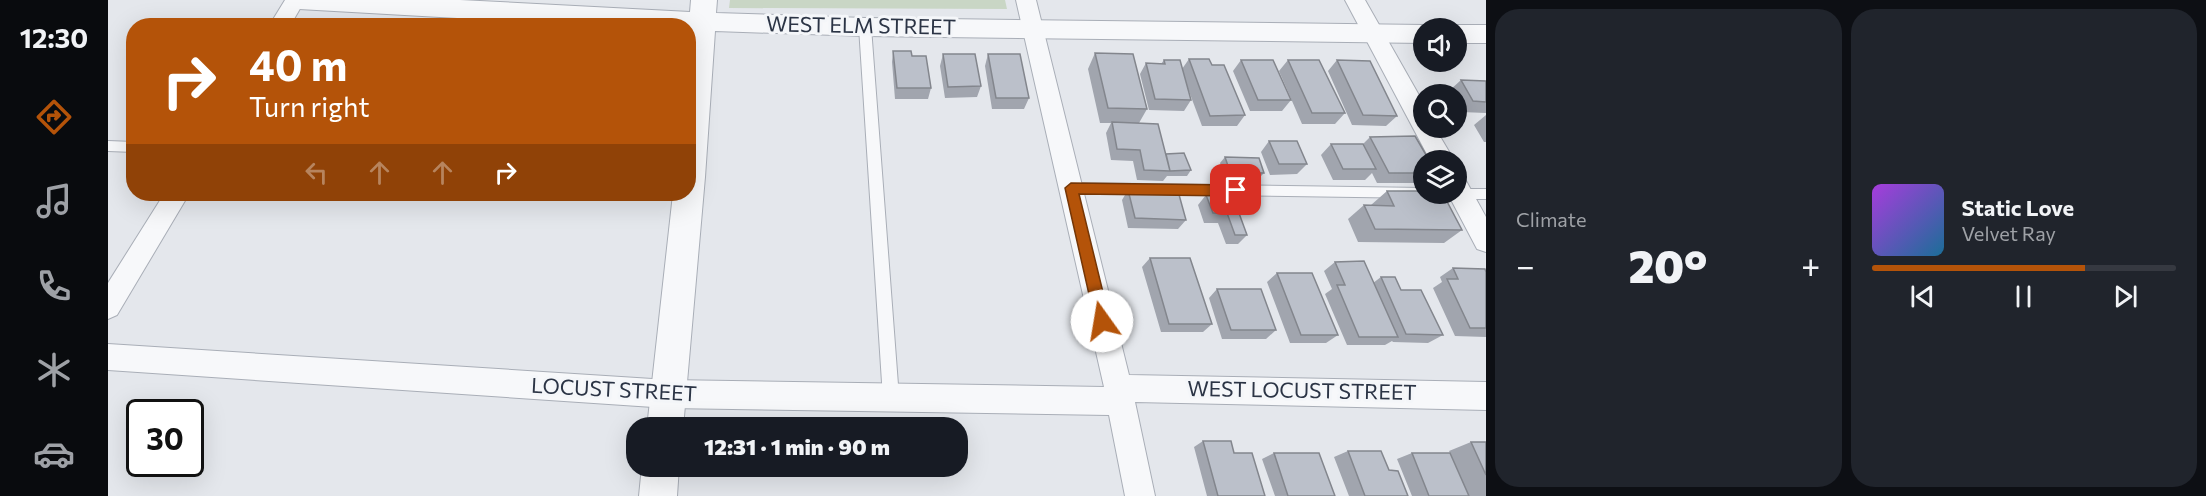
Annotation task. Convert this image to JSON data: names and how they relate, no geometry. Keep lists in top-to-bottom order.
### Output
{
  "streets": {
    "street": ["WEST ELM STREET", "LOCUST STREET", "WEST LOCUST STREET"]
  },
  "crossings": [
    ["LOCUST STREET", "WEST LOCUST STREET"]
  ],
  "page": {
    "tabs": "12:30",
    "tile": "Climate",
    "turn": ["40 m", "Turn right"],
    "song": ["Static Love", "Velvet Ray"],
    "heat": ["−", "20°", "+"],
    "limit": "30",
    "trip": "12:31 · 1 min · 90 m"
  }
}
